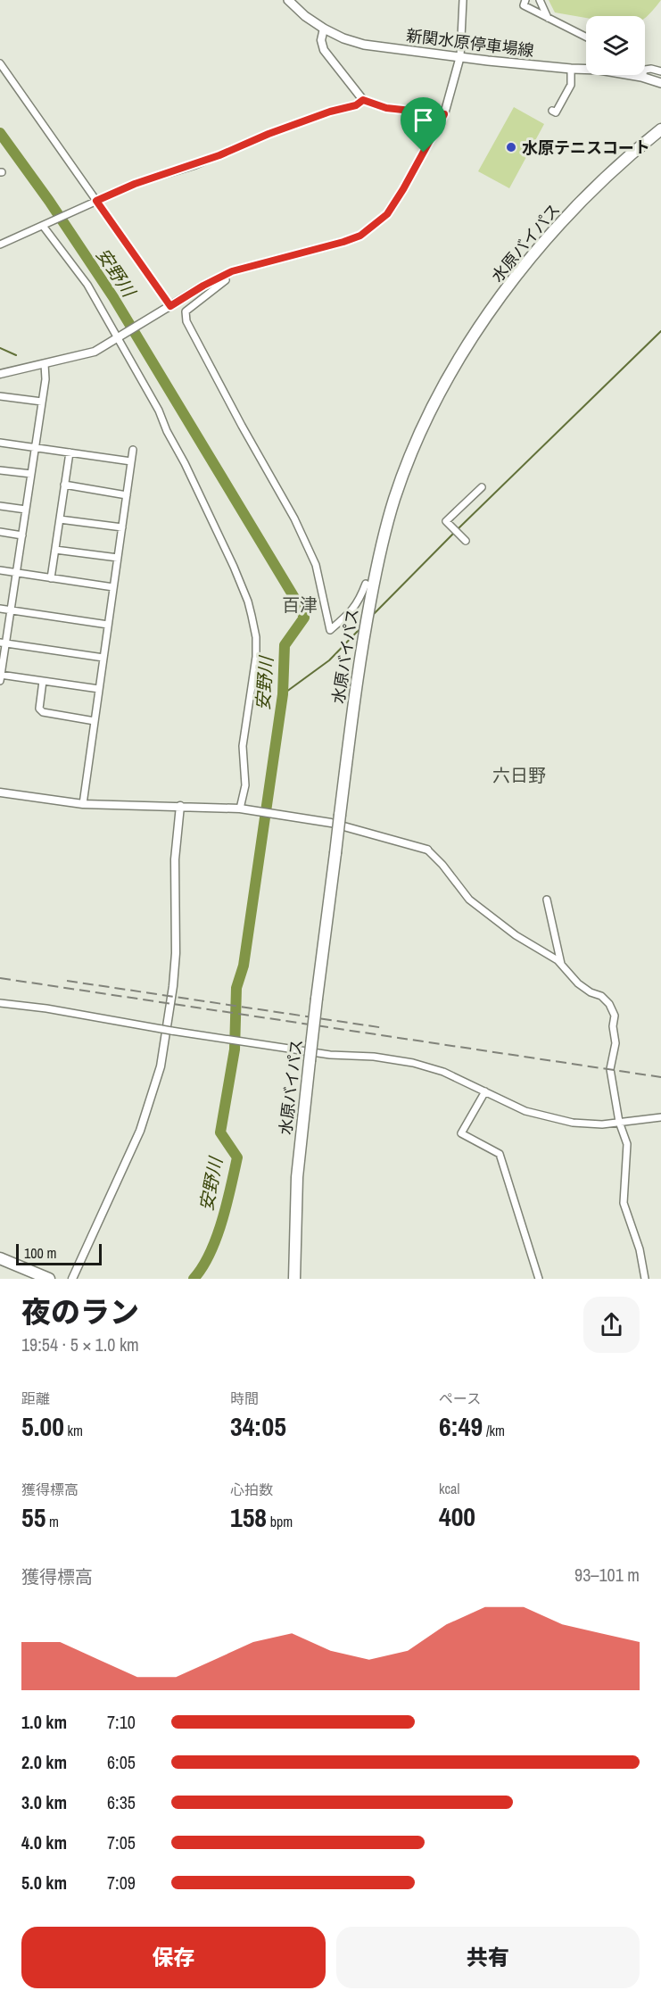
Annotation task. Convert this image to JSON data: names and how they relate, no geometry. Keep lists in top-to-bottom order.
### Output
{
  "streets": {
    "highway": ["水原バイパス"],
    "main road": ["新関水原停車場線"]
  },
  "districts": ["百津", "六日野"],
  "water": ["安野川"],
  "places": ["水原テニスコート"],
  "scale_bar": "100 m",
  "page": {
    "scale": "100 m",
    "heading": ["夜のラン", "19:54 · 5 × 1.0 km"],
    "stats": [
      ["距離", "5.00 km"],
      ["時間", "34:05"],
      ["ペース", "6:49 /km"],
      ["獲得標高", "55 m"],
      ["心拍数", "158 bpm"],
      ["kcal", "400"]
    ],
    "chart": ["獲得標高", "93–101 m"],
    "list": [
      {
        "name": "1.0 km",
        "note": "7:10"
      },
      {
        "name": "2.0 km",
        "note": "6:05"
      },
      {
        "name": "3.0 km",
        "note": "6:35"
      },
      {
        "name": "4.0 km",
        "note": "7:05"
      },
      {
        "name": "5.0 km",
        "note": "7:09"
      }
    ],
    "buttons": ["保存", "共有"]
  }
}
